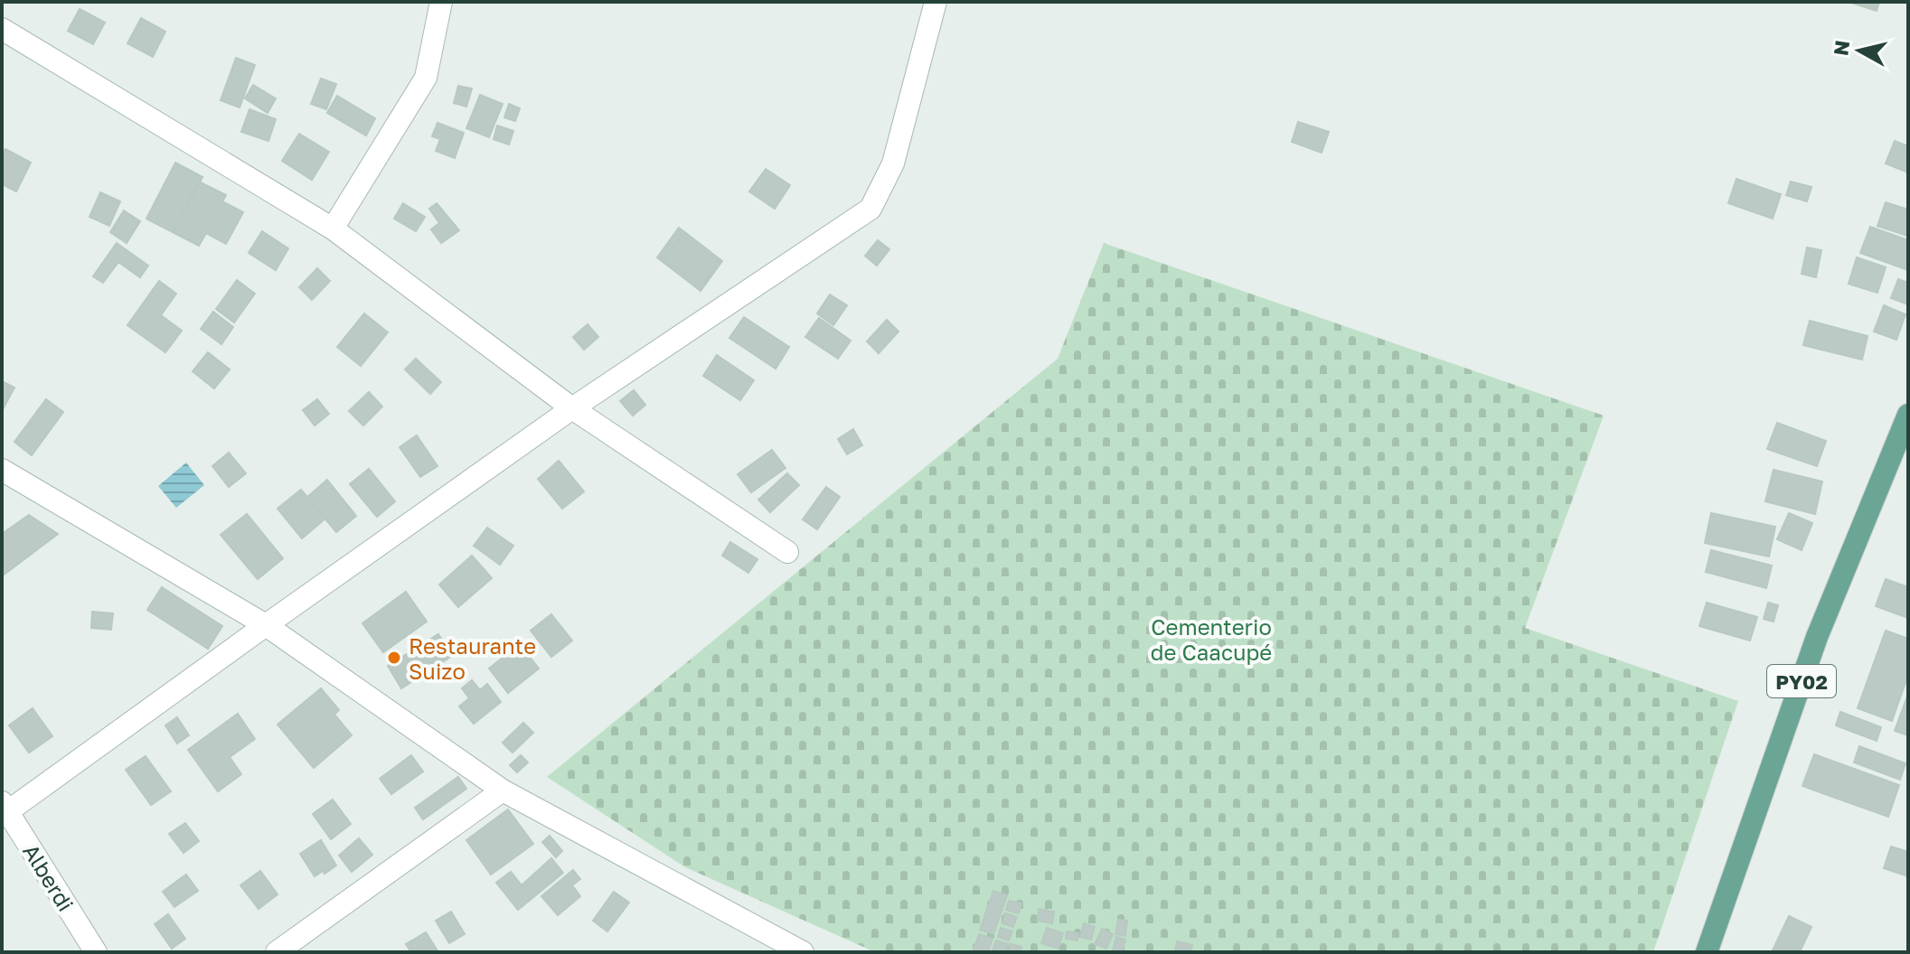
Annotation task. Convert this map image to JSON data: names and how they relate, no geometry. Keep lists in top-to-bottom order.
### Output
{
  "streets": {
    "main road": ["PY02"],
    "street": ["Alberdi"]
  },
  "parks": ["Cementerio de Caacupé"],
  "places": ["Restaurante Suizo"],
  "north": "left"
}
